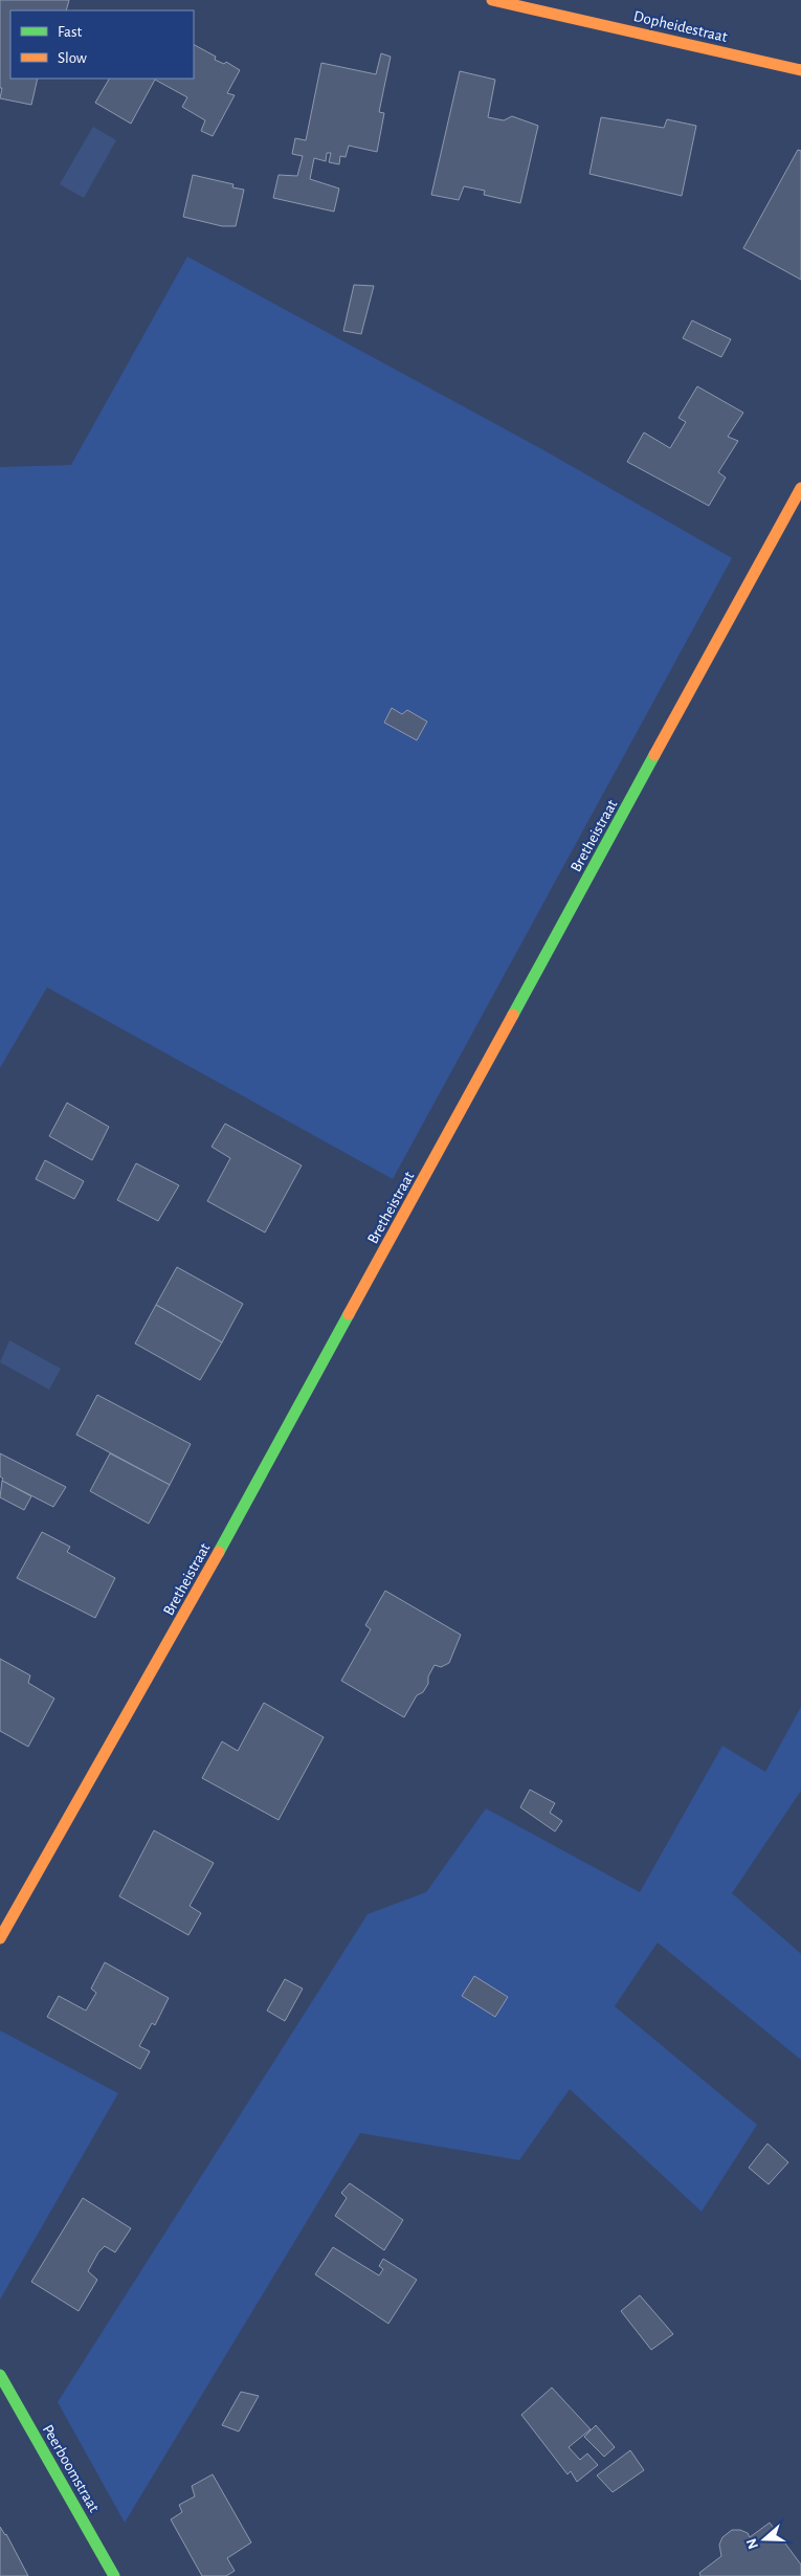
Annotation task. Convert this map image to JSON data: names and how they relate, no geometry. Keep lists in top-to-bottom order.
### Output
{
  "streets": {
    "street": ["Dopheidestraat", "Bretheistraat", "Peerboomstraat"]
  },
  "legend": ["Fast", "Slow"],
  "north": "left"
}
